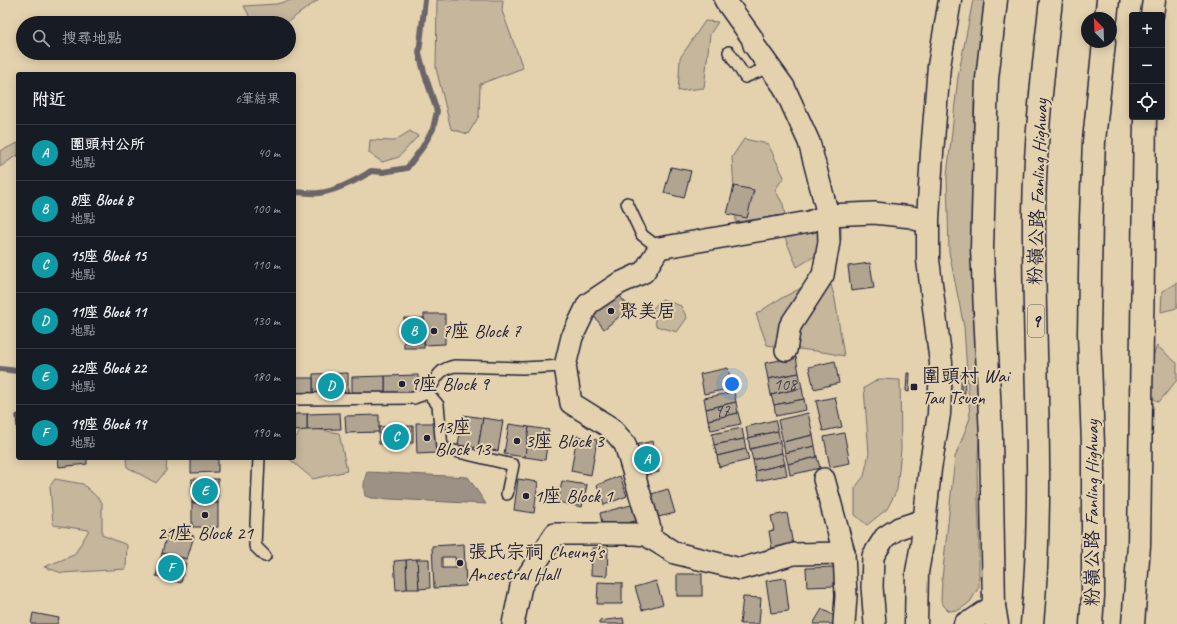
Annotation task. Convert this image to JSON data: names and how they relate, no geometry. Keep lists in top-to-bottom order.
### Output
{
  "streets": {
    "main road": ["粉嶺公路 Fanling Highway", "9"]
  },
  "places": {
    "other": [
      "聚美居",
      "7座 Block 7",
      "9座 Block 9",
      "13座 Block 13",
      "3座 Block 3",
      "1座 Block 1",
      "21座 Block 21",
      "張氏宗祠 Cheung's Ancestral Hall"
    ],
    "transit": ["圍頭村 Wai Tau Tsuen"]
  },
  "house_numbers": ["108", "97"],
  "north": "top left",
  "page": {
    "map_buttons": ["+", "−"],
    "search": "搜尋地點",
    "heading": ["附近", "6筆結果"],
    "list": [
      {
        "mark": "A",
        "name": "圍頭村公所",
        "note": "地點",
        "value": "40 m"
      },
      {
        "mark": "B",
        "name": "8座 Block 8",
        "note": "地點",
        "value": "100 m"
      },
      {
        "mark": "C",
        "name": "15座 Block 15",
        "note": "地點",
        "value": "110 m"
      },
      {
        "mark": "D",
        "name": "11座 Block 11",
        "note": "地點",
        "value": "130 m"
      },
      {
        "mark": "E",
        "name": "22座 Block 22",
        "note": "地點",
        "value": "180 m"
      },
      {
        "mark": "F",
        "name": "19座 Block 19",
        "note": "地點",
        "value": "190 m"
      }
    ],
    "pins": [
      "B",
      "D",
      "C",
      "A",
      "E",
      "F"
    ]
  }
}
